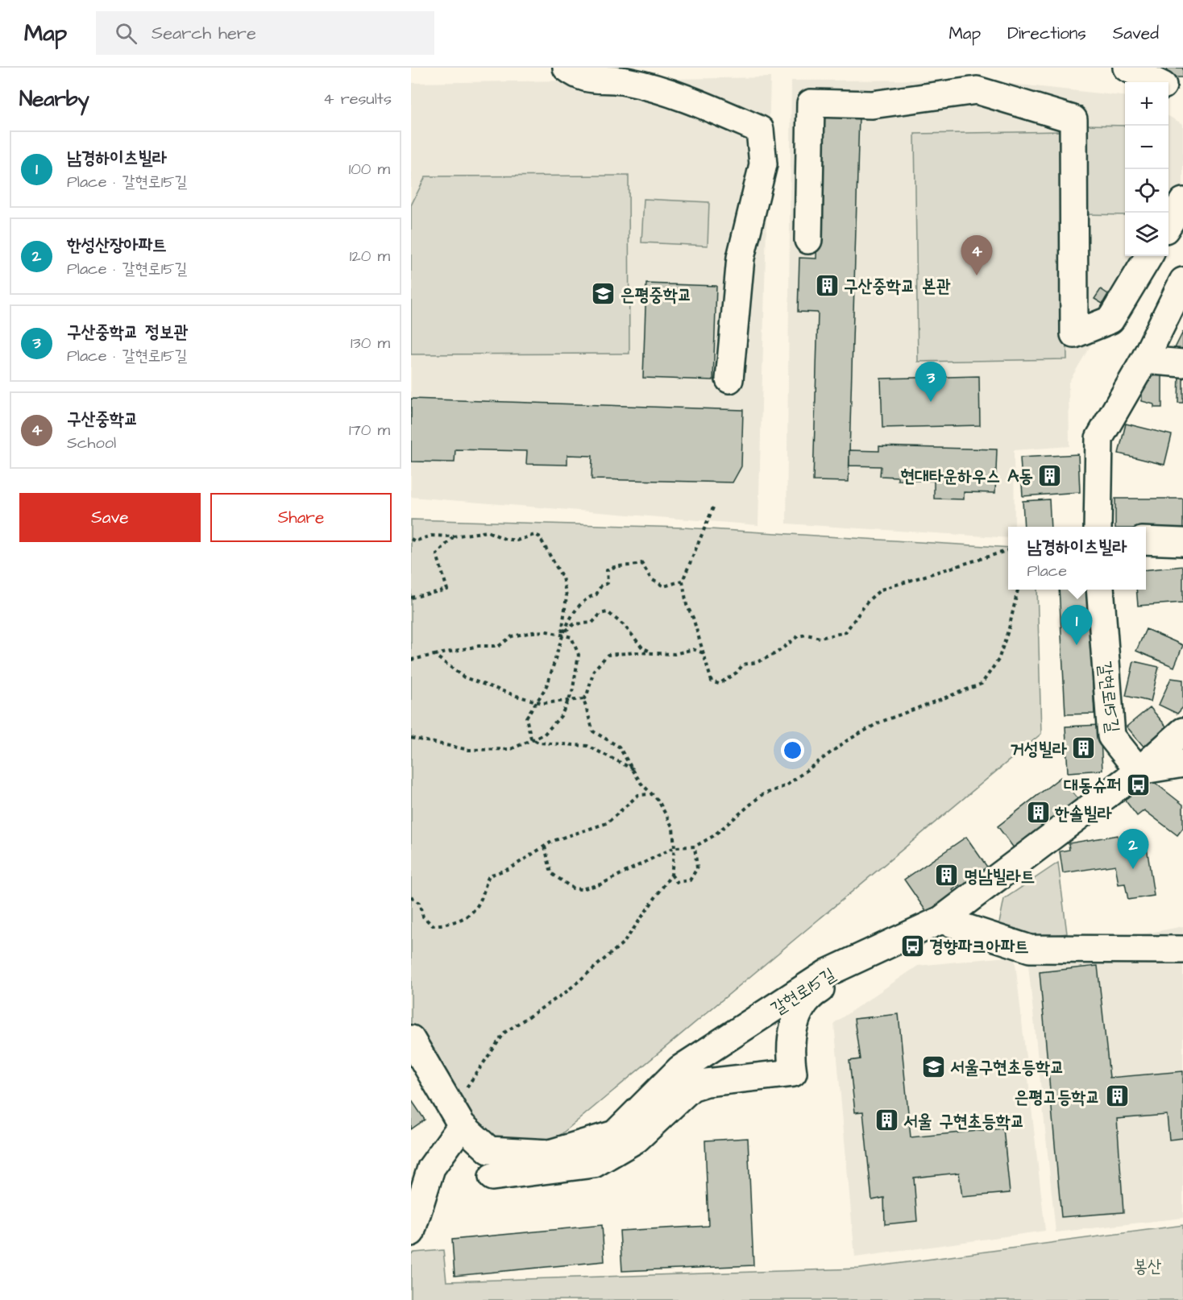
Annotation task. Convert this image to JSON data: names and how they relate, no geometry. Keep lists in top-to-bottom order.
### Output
{
  "streets": {
    "street": ["갈현로15길"]
  },
  "parks": ["봉산"],
  "places": {
    "building": [
      "구산중학교 본관",
      "현대타운하우스 A동",
      "거성빌라",
      "한솔빌라",
      "명남빌라트",
      "은평고등학교",
      "서울 구현초등학교"
    ],
    "school or university": ["은평중학교", "서울구현초등학교"],
    "bus stop": ["대동슈퍼", "경향파크아파트"]
  },
  "page": {
    "header": "Map",
    "search": "Search here",
    "nav": ["Map", "Directions", "Saved"],
    "heading": ["Nearby", "4 results"],
    "map_buttons": ["+", "−"],
    "list": [
      {
        "mark": "1",
        "name": "남경하이츠빌라",
        "note": "Place · 갈현로15길",
        "value": "100 m"
      },
      {
        "mark": "2",
        "name": "한성산장아파트",
        "note": "Place · 갈현로15길",
        "value": "120 m"
      },
      {
        "mark": "3",
        "name": "구산중학교 정보관",
        "note": "Place · 갈현로15길",
        "value": "130 m"
      },
      {
        "mark": "4",
        "name": "구산중학교",
        "note": "School",
        "value": "170 m"
      }
    ],
    "pins": [
      "4",
      "3",
      "1",
      "2"
    ],
    "buttons": ["Save", "Share"],
    "popup": ["남경하이츠빌라", "Place"]
  }
}
